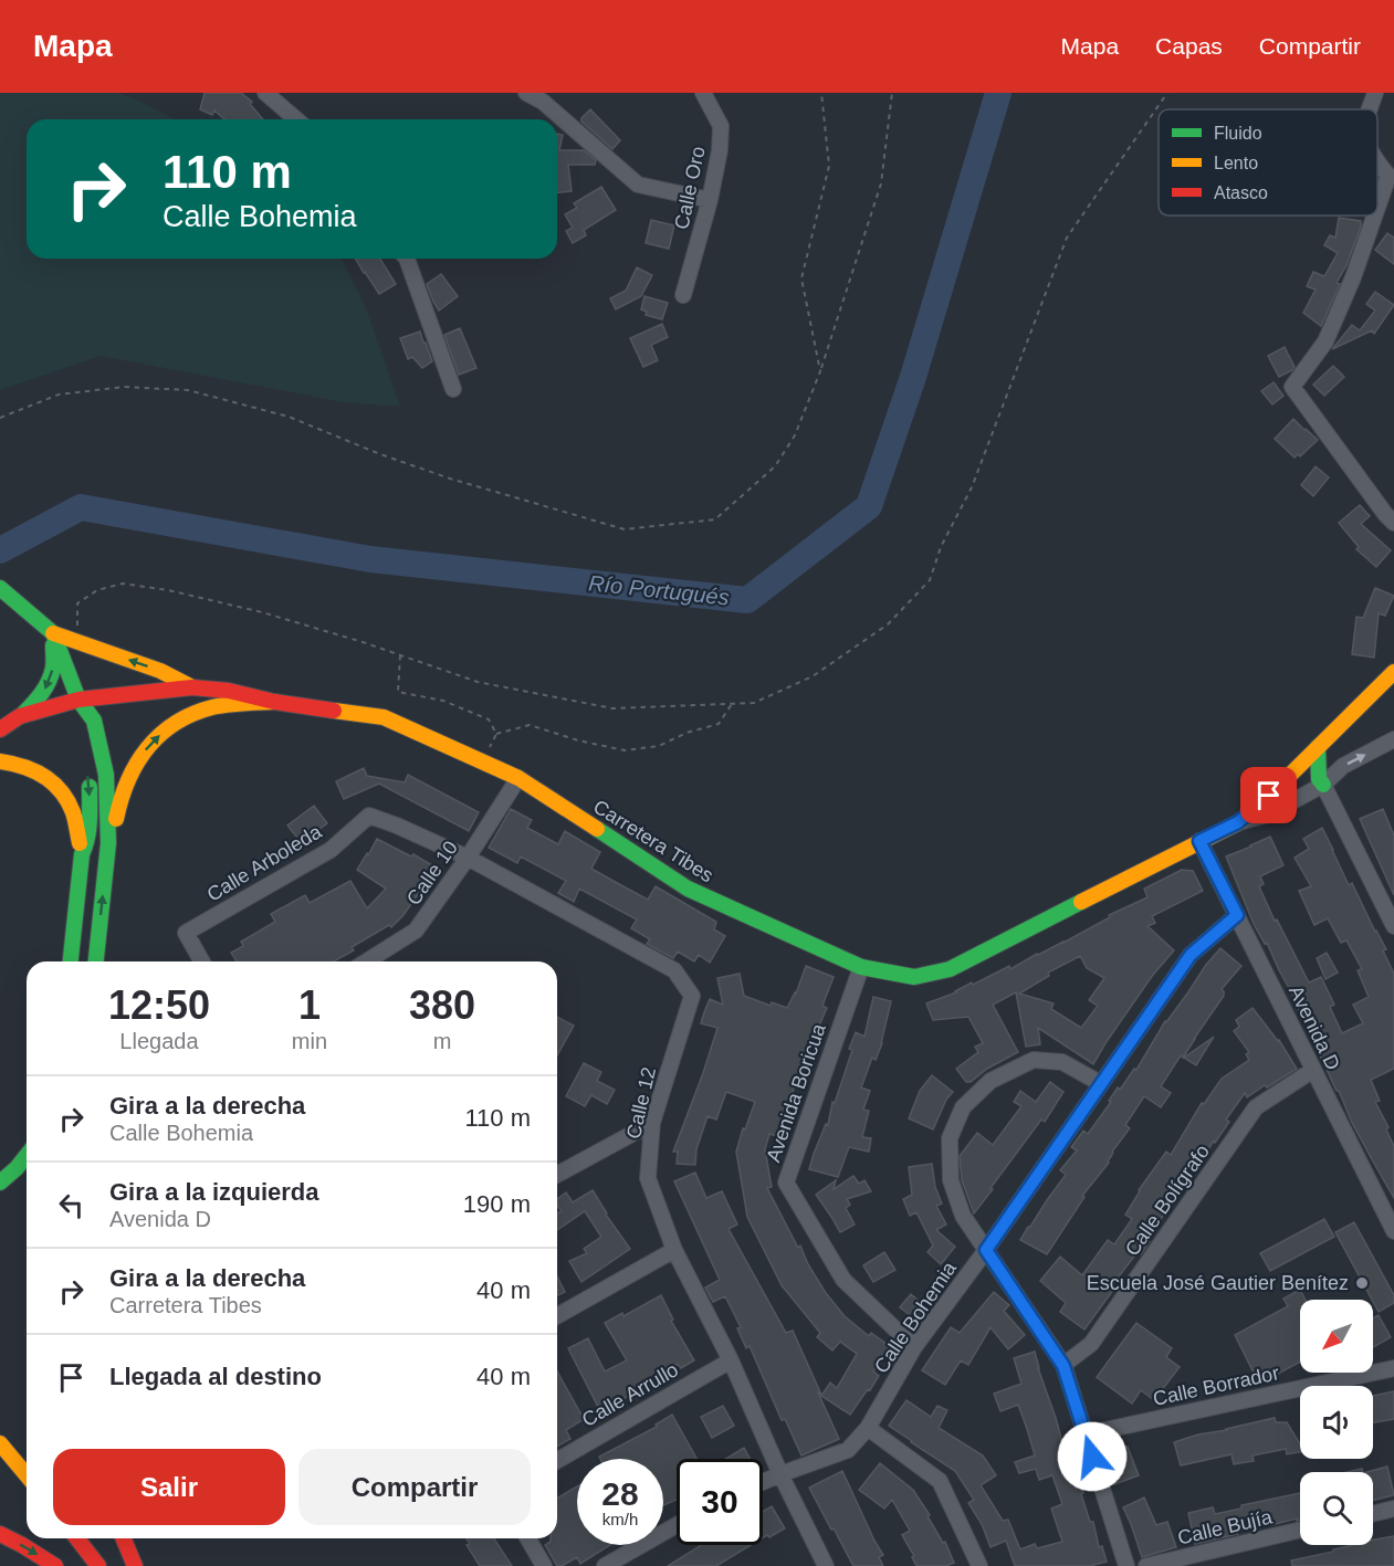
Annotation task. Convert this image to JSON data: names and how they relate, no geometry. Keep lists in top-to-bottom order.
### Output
{
  "streets": {
    "main road": ["Carretera Tibes"],
    "street": [
      "Calle Oro",
      "Calle Arboleda",
      "Calle 10",
      "Avenida D",
      "Avenida Boricua",
      "Calle 12",
      "Calle Bolígrafo",
      "Calle Bohemia",
      "Calle Borrador",
      "Calle Arrullo",
      "Calle Bujía"
    ]
  },
  "crossings": [
    ["Carretera Tibes", "Calle 10"],
    ["Carretera Tibes", "Avenida D"],
    ["Carretera Tibes", "Avenida Boricua"],
    ["Calle Arboleda", "Calle 12"],
    ["Calle 10", "Calle 12"],
    ["Avenida D", "Calle Bolígrafo"],
    ["Avenida D", "Calle Bohemia"],
    ["Avenida Boricua", "Calle Bohemia"],
    ["Calle 12", "Calle Bohemia"],
    ["Calle 12", "Calle Arrullo"]
  ],
  "water": ["Río Portugués"],
  "places": ["Escuela José Gautier Benítez"],
  "legend": ["Fluido", "Lento", "Atasco"],
  "north": "bottom left",
  "page": {
    "header": "Mapa",
    "nav": ["Mapa", "Capas", "Compartir"],
    "turn": ["110 m", "Calle Bohemia"],
    "eta": [
      "12:50",
      "Llegada",
      "1",
      "min",
      "380",
      "m"
    ],
    "list": [
      {
        "name": "Gira a la derecha",
        "note": "Calle Bohemia",
        "value": "110 m"
      },
      {
        "name": "Gira a la izquierda",
        "note": "Avenida D",
        "value": "190 m"
      },
      {
        "name": "Gira a la derecha",
        "note": "Carretera Tibes",
        "value": "40 m"
      },
      {
        "name": "Llegada al destino",
        "value": "40 m"
      }
    ],
    "buttons": ["Salir", "Compartir"],
    "speed": "28 km/h",
    "limit": "30"
  }
}
